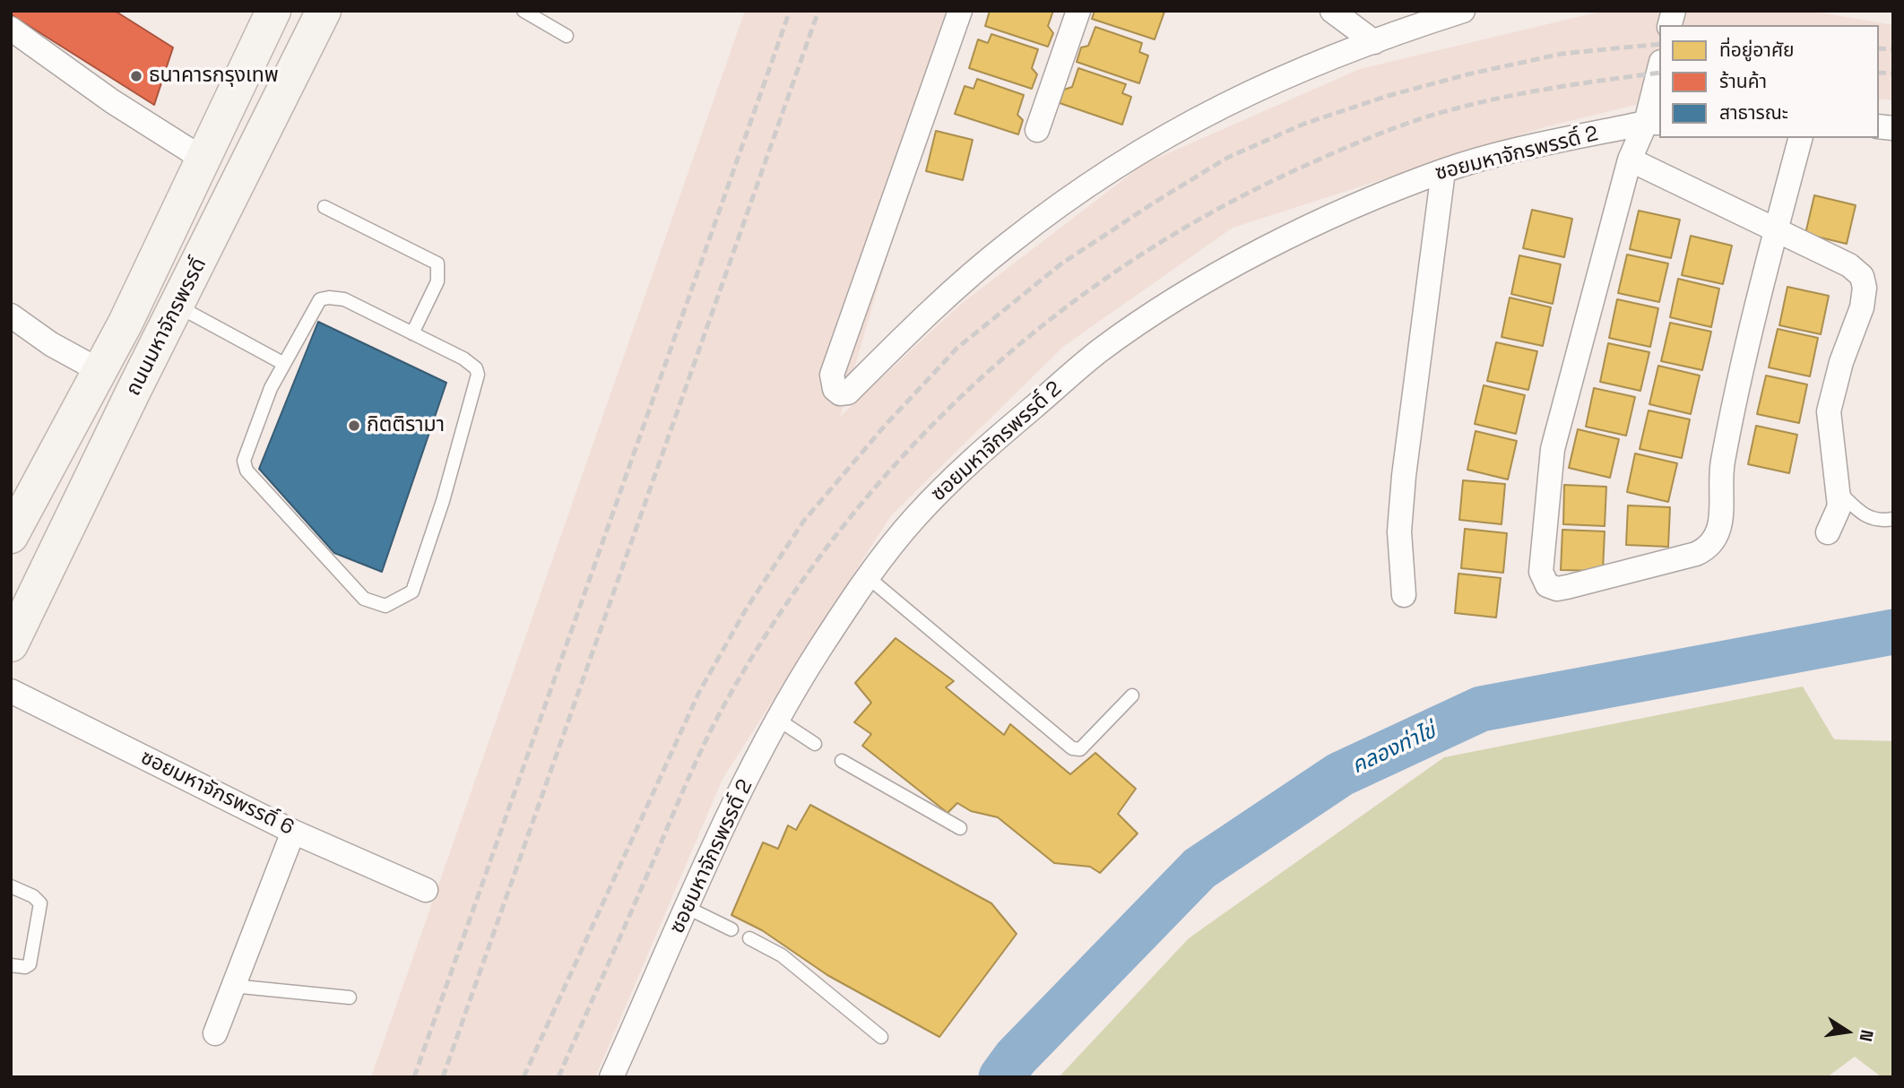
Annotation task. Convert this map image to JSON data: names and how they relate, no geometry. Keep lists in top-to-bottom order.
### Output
{
  "streets": {
    "main road": ["ถนนมหาจักรพรรดิ์"],
    "street": ["ซอยมหาจักรพรรดิ์ 2", "ซอยมหาจักรพรรดิ์ 6"]
  },
  "water": ["คลองท่าไข่"],
  "places": ["ธนาคารกรุงเทพ", "กิตติรามา"],
  "legend": ["ที่อยู่อาศัย", "ร้านค้า", "สาธารณะ"],
  "north": "right"
}
